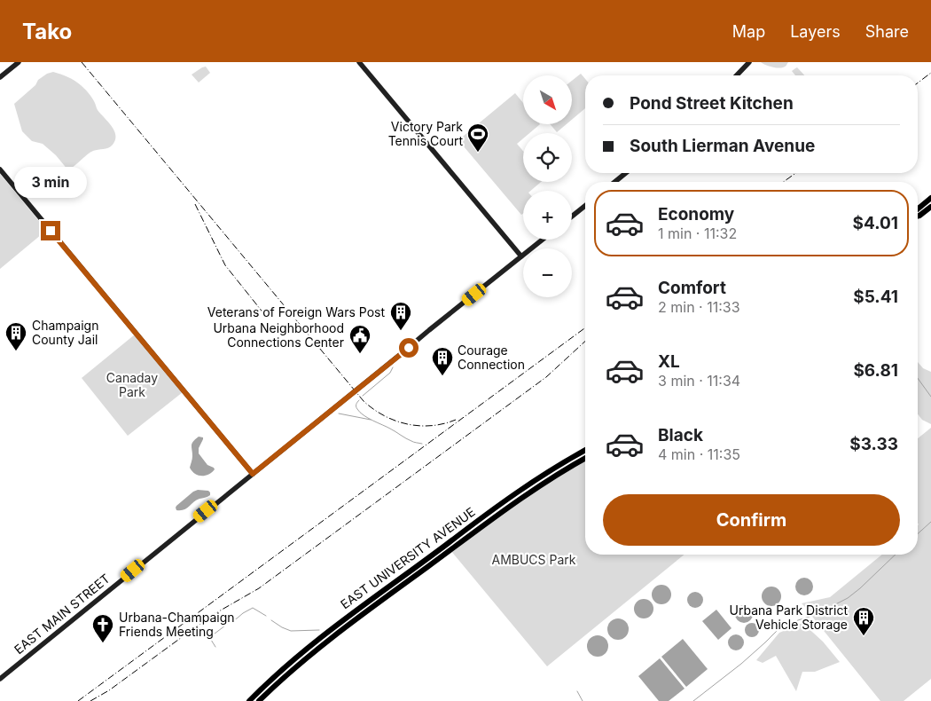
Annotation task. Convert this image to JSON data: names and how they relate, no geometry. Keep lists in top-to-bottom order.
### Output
{
  "streets": {
    "main road": ["EAST UNIVERSITY AVENUE", "EAST MAIN STREET"]
  },
  "parks": ["Canaday Park", "AMBUCS Park"],
  "places": {
    "sports": ["Victory Park Tennis Court"],
    "building": [
      "Veterans of Foreign Wars Post",
      "Champaign County Jail",
      "Courage Connection",
      "Urbana Park District Vehicle Storage"
    ],
    "public building": ["Urbana Neighborhood Connections Center"],
    "church": ["Urbana-Champaign Friends Meeting"]
  },
  "north": "bottom right",
  "page": {
    "header": "Tako",
    "nav": ["Map", "Layers", "Share"],
    "map_buttons": ["+", "−"],
    "banner": ["Pond Street Kitchen", "South Lierman Avenue"],
    "bubble": "3 min",
    "list": [
      {
        "name": "Economy",
        "note": "1 min · 11:32",
        "value": "$4.01"
      },
      {
        "name": "Comfort",
        "note": "2 min · 11:33",
        "value": "$5.41"
      },
      {
        "name": "XL",
        "note": "3 min · 11:34",
        "value": "$6.81"
      },
      {
        "name": "Black",
        "note": "4 min · 11:35",
        "value": "$3.33"
      }
    ],
    "buttons": "Confirm"
  }
}
